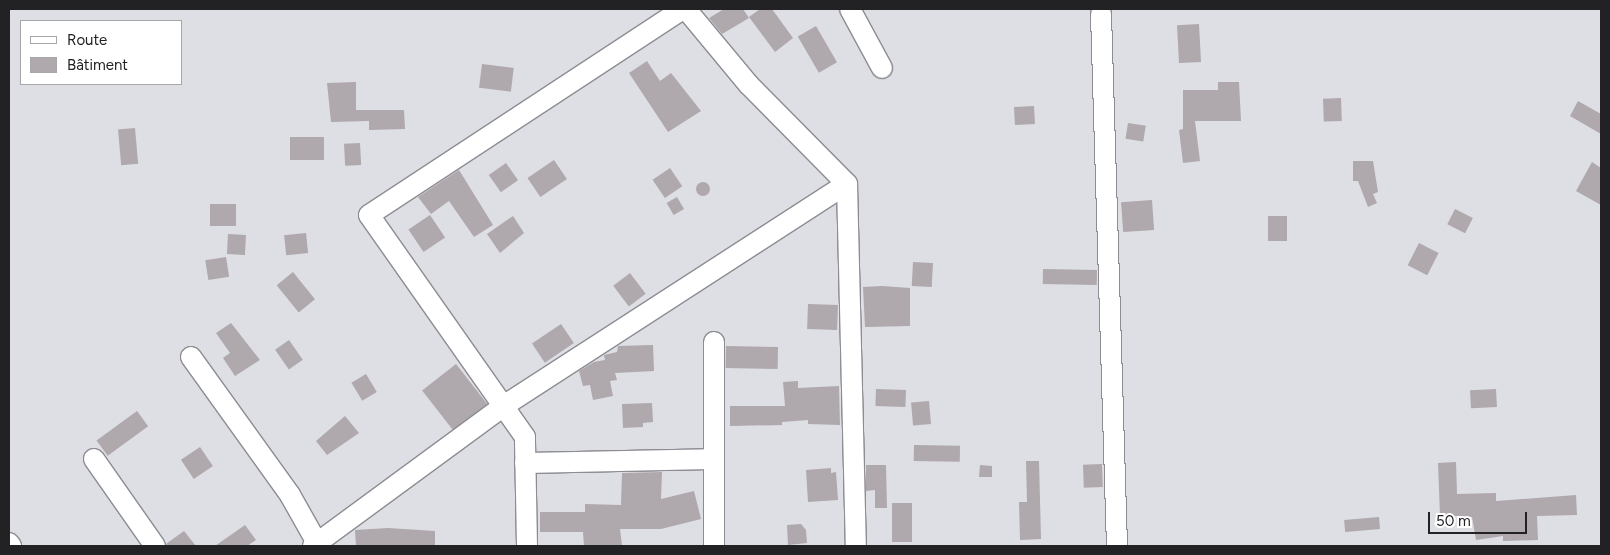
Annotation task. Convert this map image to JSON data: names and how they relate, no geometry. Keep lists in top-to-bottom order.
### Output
{
  "legend": ["Route", "Bâtiment"],
  "scale_bar": "50 m"
}
